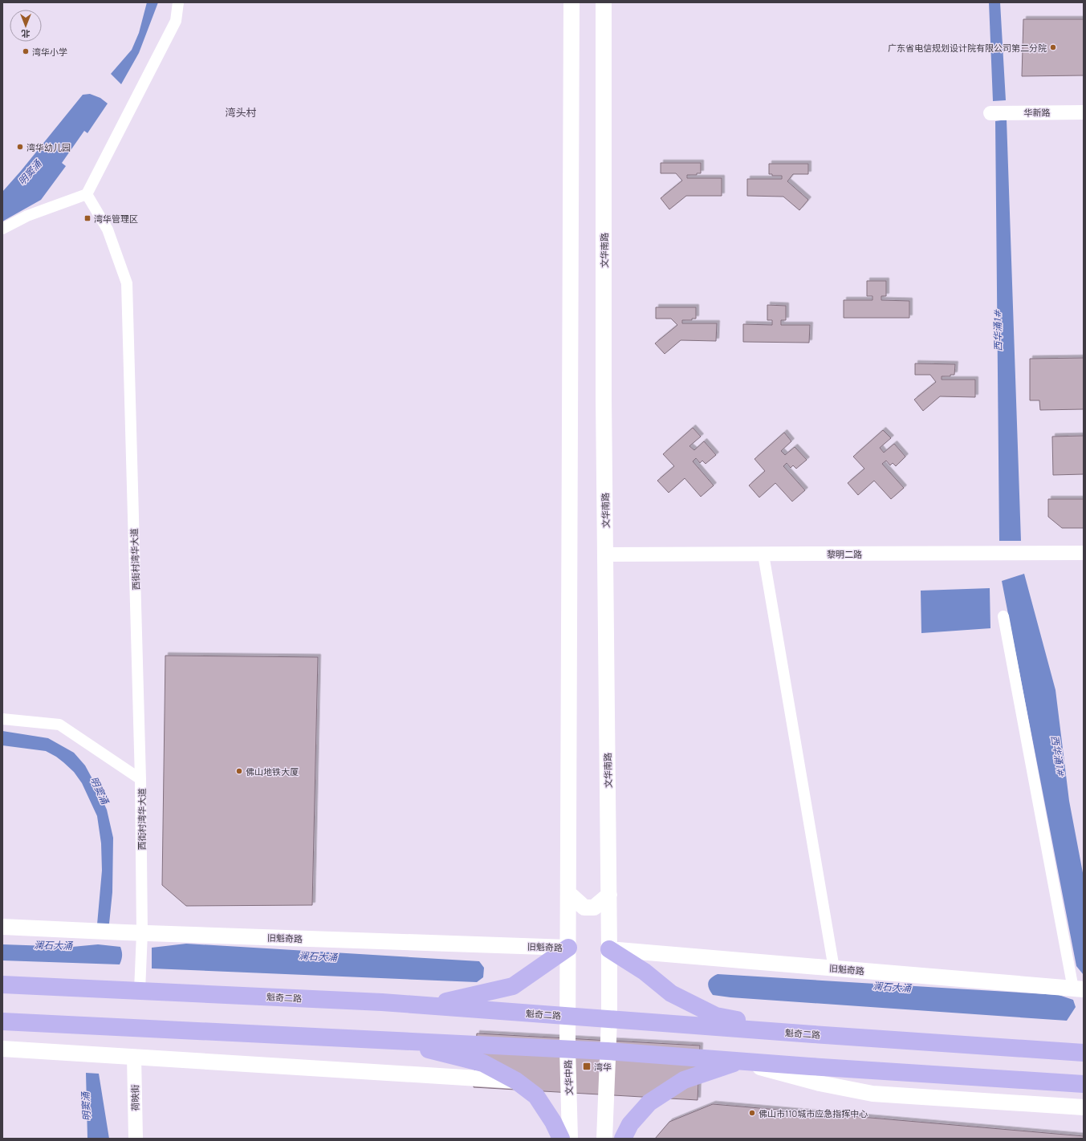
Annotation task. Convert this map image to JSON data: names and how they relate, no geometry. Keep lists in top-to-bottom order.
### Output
{
  "streets": {
    "highway": ["魁奇二路"],
    "main road": ["文华南路", "旧魁奇路", "文华中路"],
    "street": [
      "华新路",
      "黎明二路",
      "西街村湾华大道",
      "荷映街"
    ]
  },
  "crossings": [
    ["文华南路", "黎明二路"],
    ["文华南路", "旧魁奇路"],
    ["文华南路", "魁奇二路"],
    ["西街村湾华大道", "旧魁奇路"],
    ["西街村湾华大道", "魁奇二路"],
    ["魁奇二路", "文华中路"]
  ],
  "districts": ["湾头村"],
  "water": ["明窦涌", "西华涌1#", "澜石大涌"],
  "places": {
    "other": [
      "广东省电信规划设计院有限公司第二分院",
      "湾华小学",
      "湾华幼儿园",
      "佛山地铁大厦",
      "佛山市110城市应急指挥中心"
    ],
    "transit": ["湾华管理区", "湾华"]
  },
  "north": "bottom"
}
